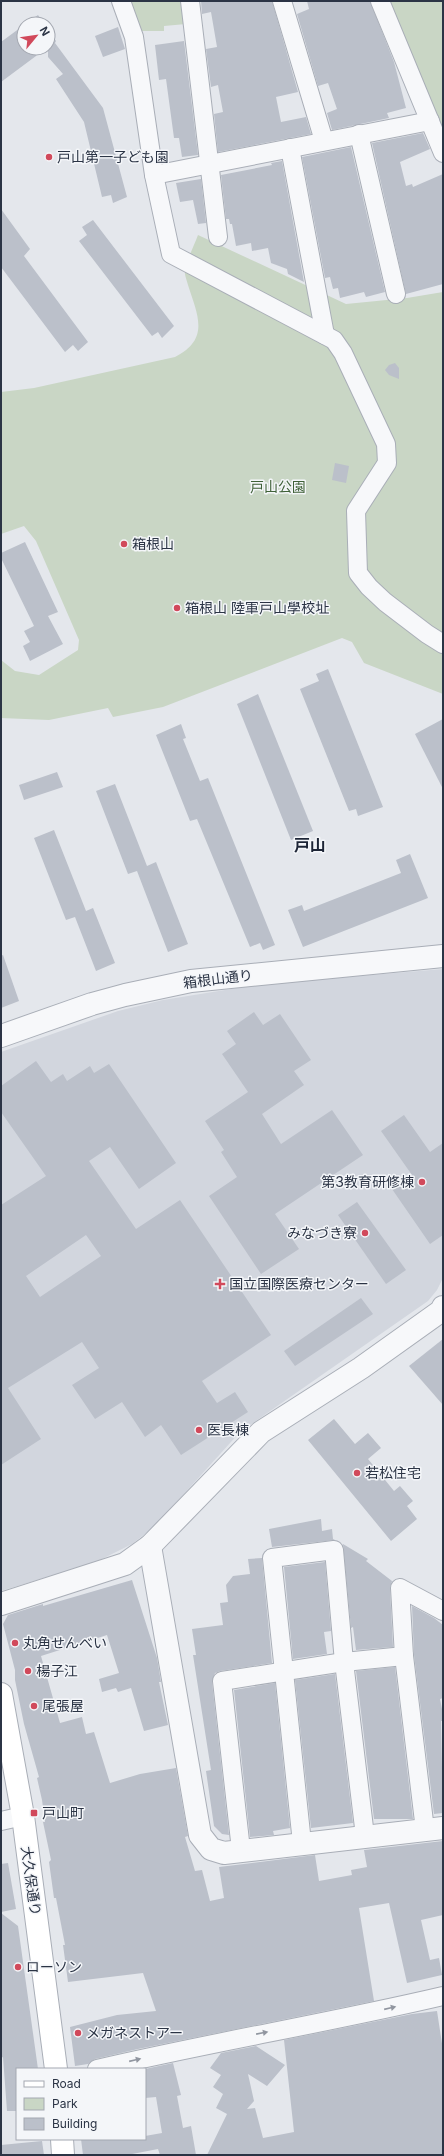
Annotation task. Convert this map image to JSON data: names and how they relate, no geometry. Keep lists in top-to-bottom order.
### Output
{
  "streets": {
    "main road": ["大久保通り"],
    "street": ["箱根山通り"]
  },
  "districts": ["戸山"],
  "parks": ["戸山公園"],
  "places": {
    "other": [
      "戸山第一子ども園",
      "箱根山",
      "箱根山 陸軍戸山學校址",
      "第3教育研修棟",
      "みなづき寮",
      "医長棟",
      "若松住宅",
      "丸角せんべい",
      "楊子江",
      "尾張屋",
      "ローソン",
      "メガネストアー"
    ],
    "health": ["国立国際医療センター"],
    "transit": ["戸山町"]
  },
  "legend": ["Road", "Park", "Building"],
  "north": "top right"
}
